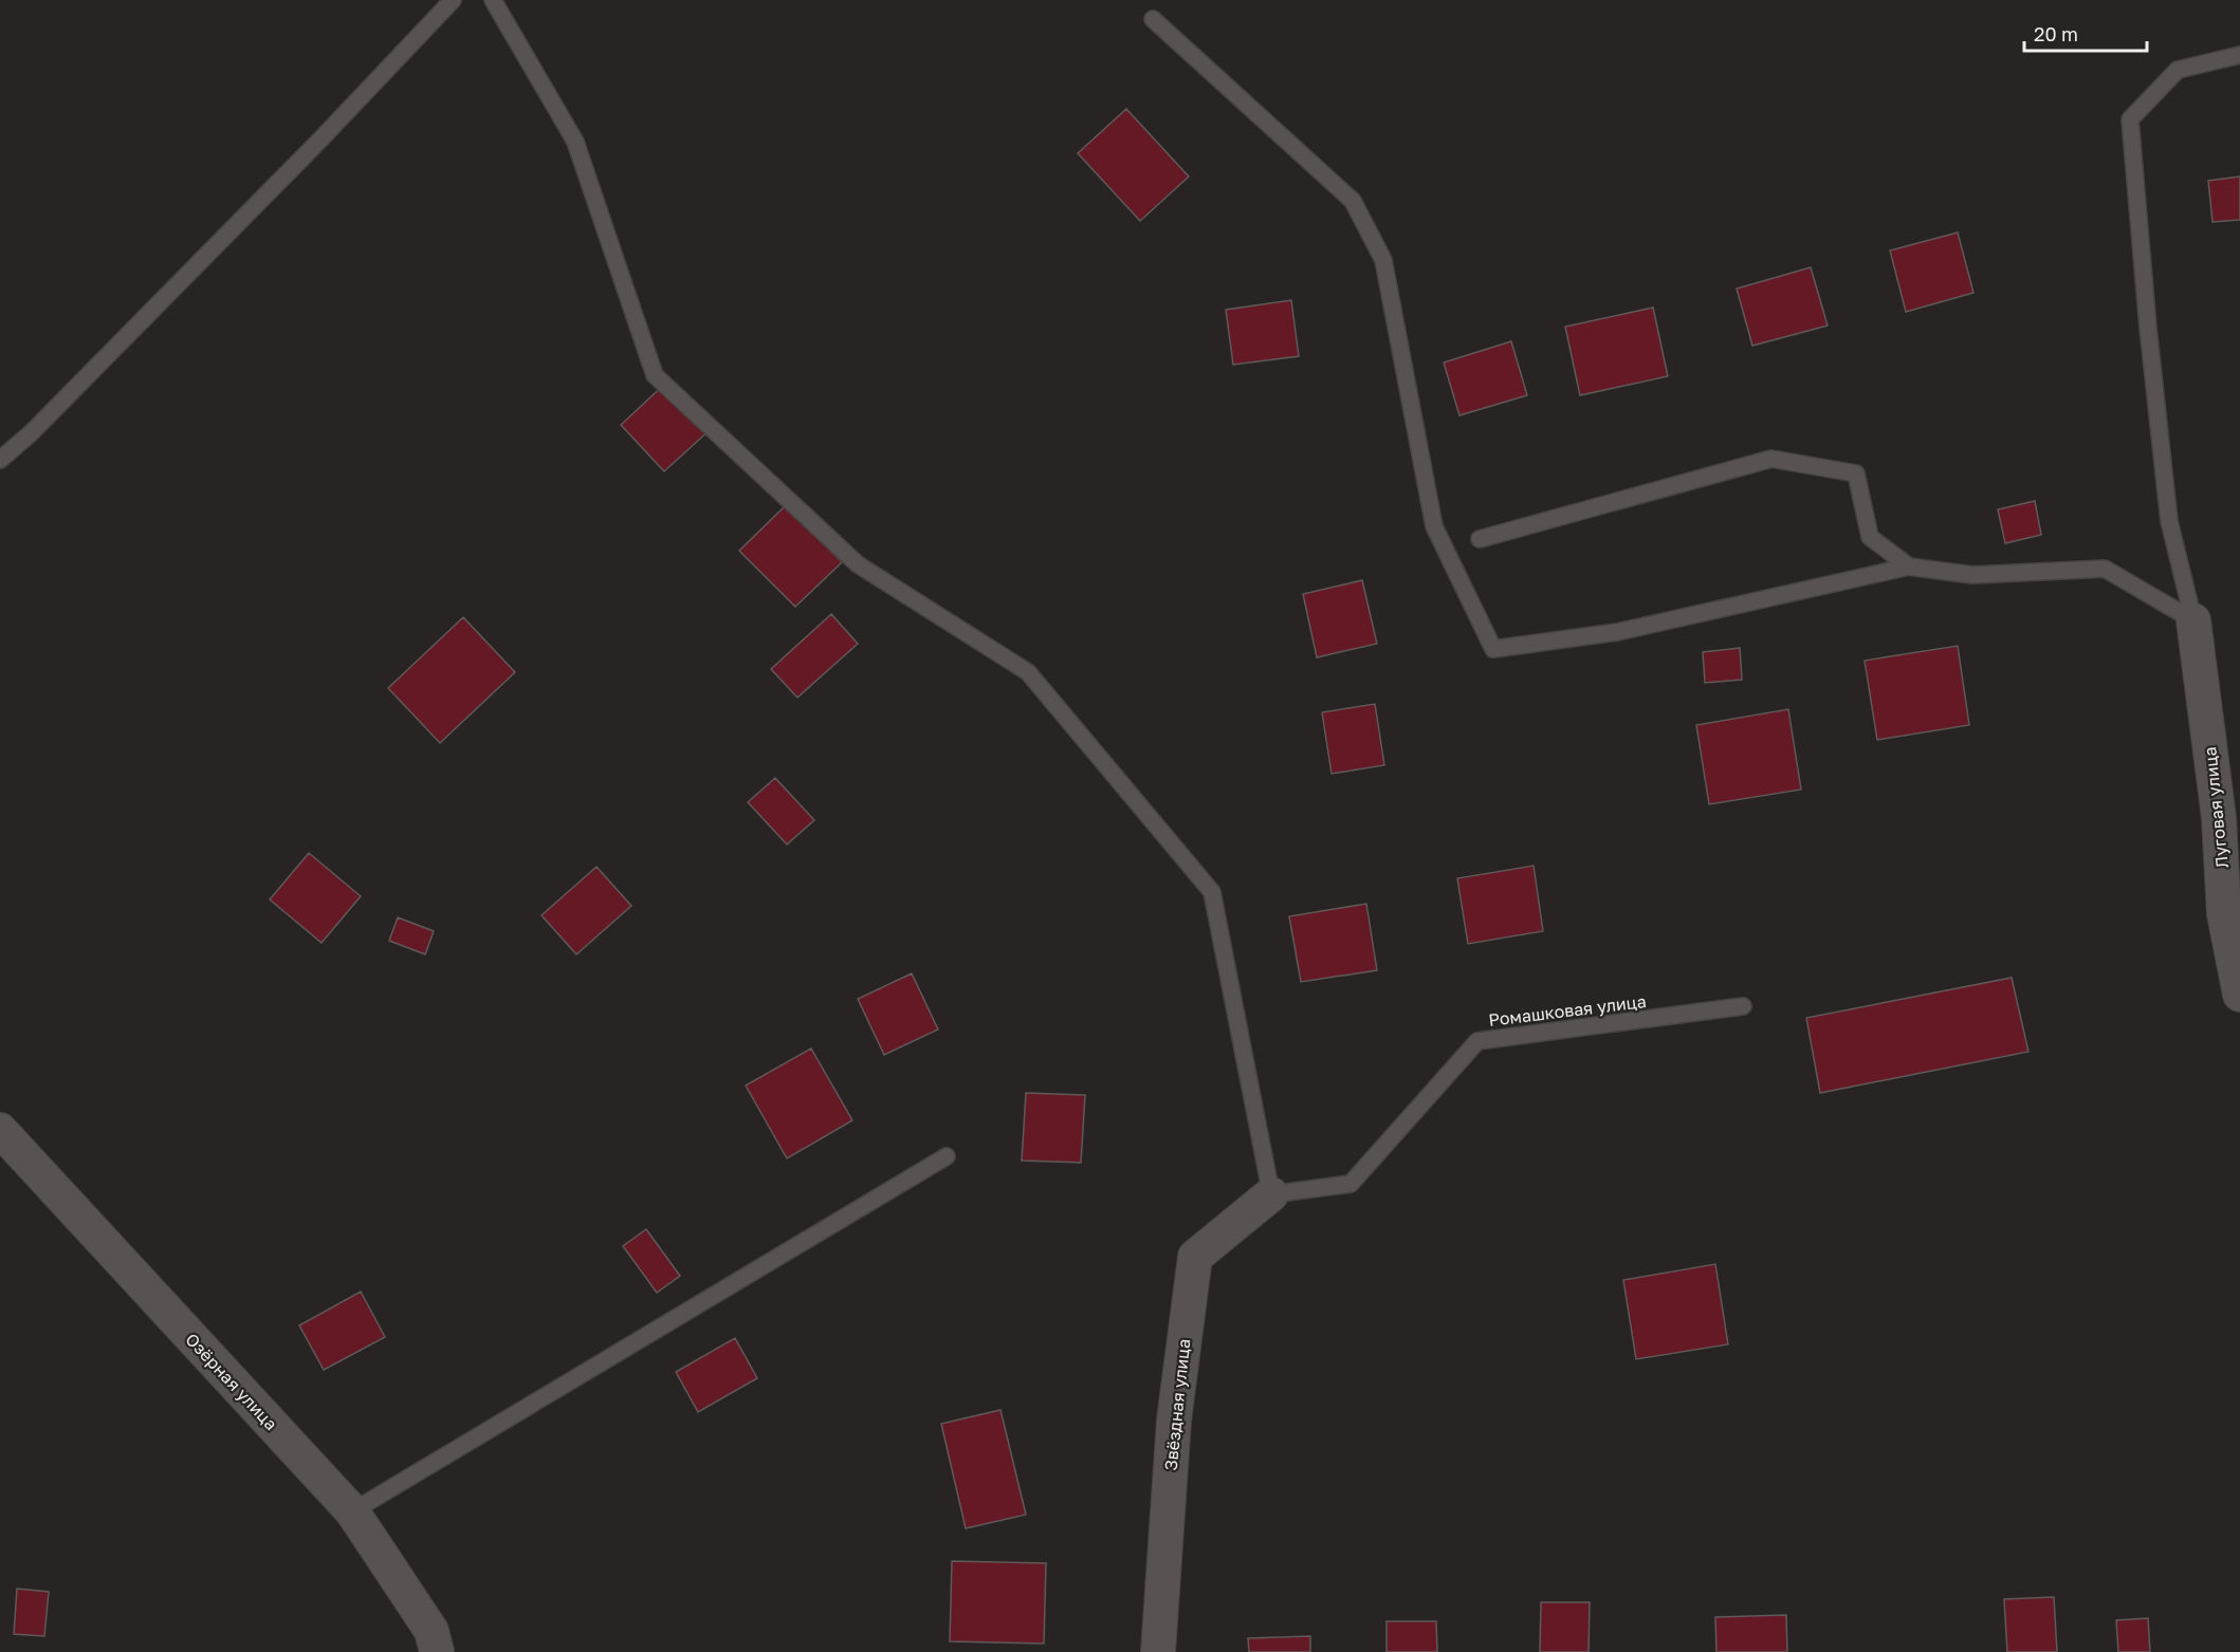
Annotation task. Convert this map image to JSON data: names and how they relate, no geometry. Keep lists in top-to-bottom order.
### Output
{
  "streets": {
    "street": ["Луговая улица", "Озёрная улица", "Звёздная улица"],
    "lane": ["Ромашковая улица"]
  },
  "crossings": [
    ["Ромашковая улица", "Звёздная улица"]
  ],
  "scale_bar": "20 m"
}
